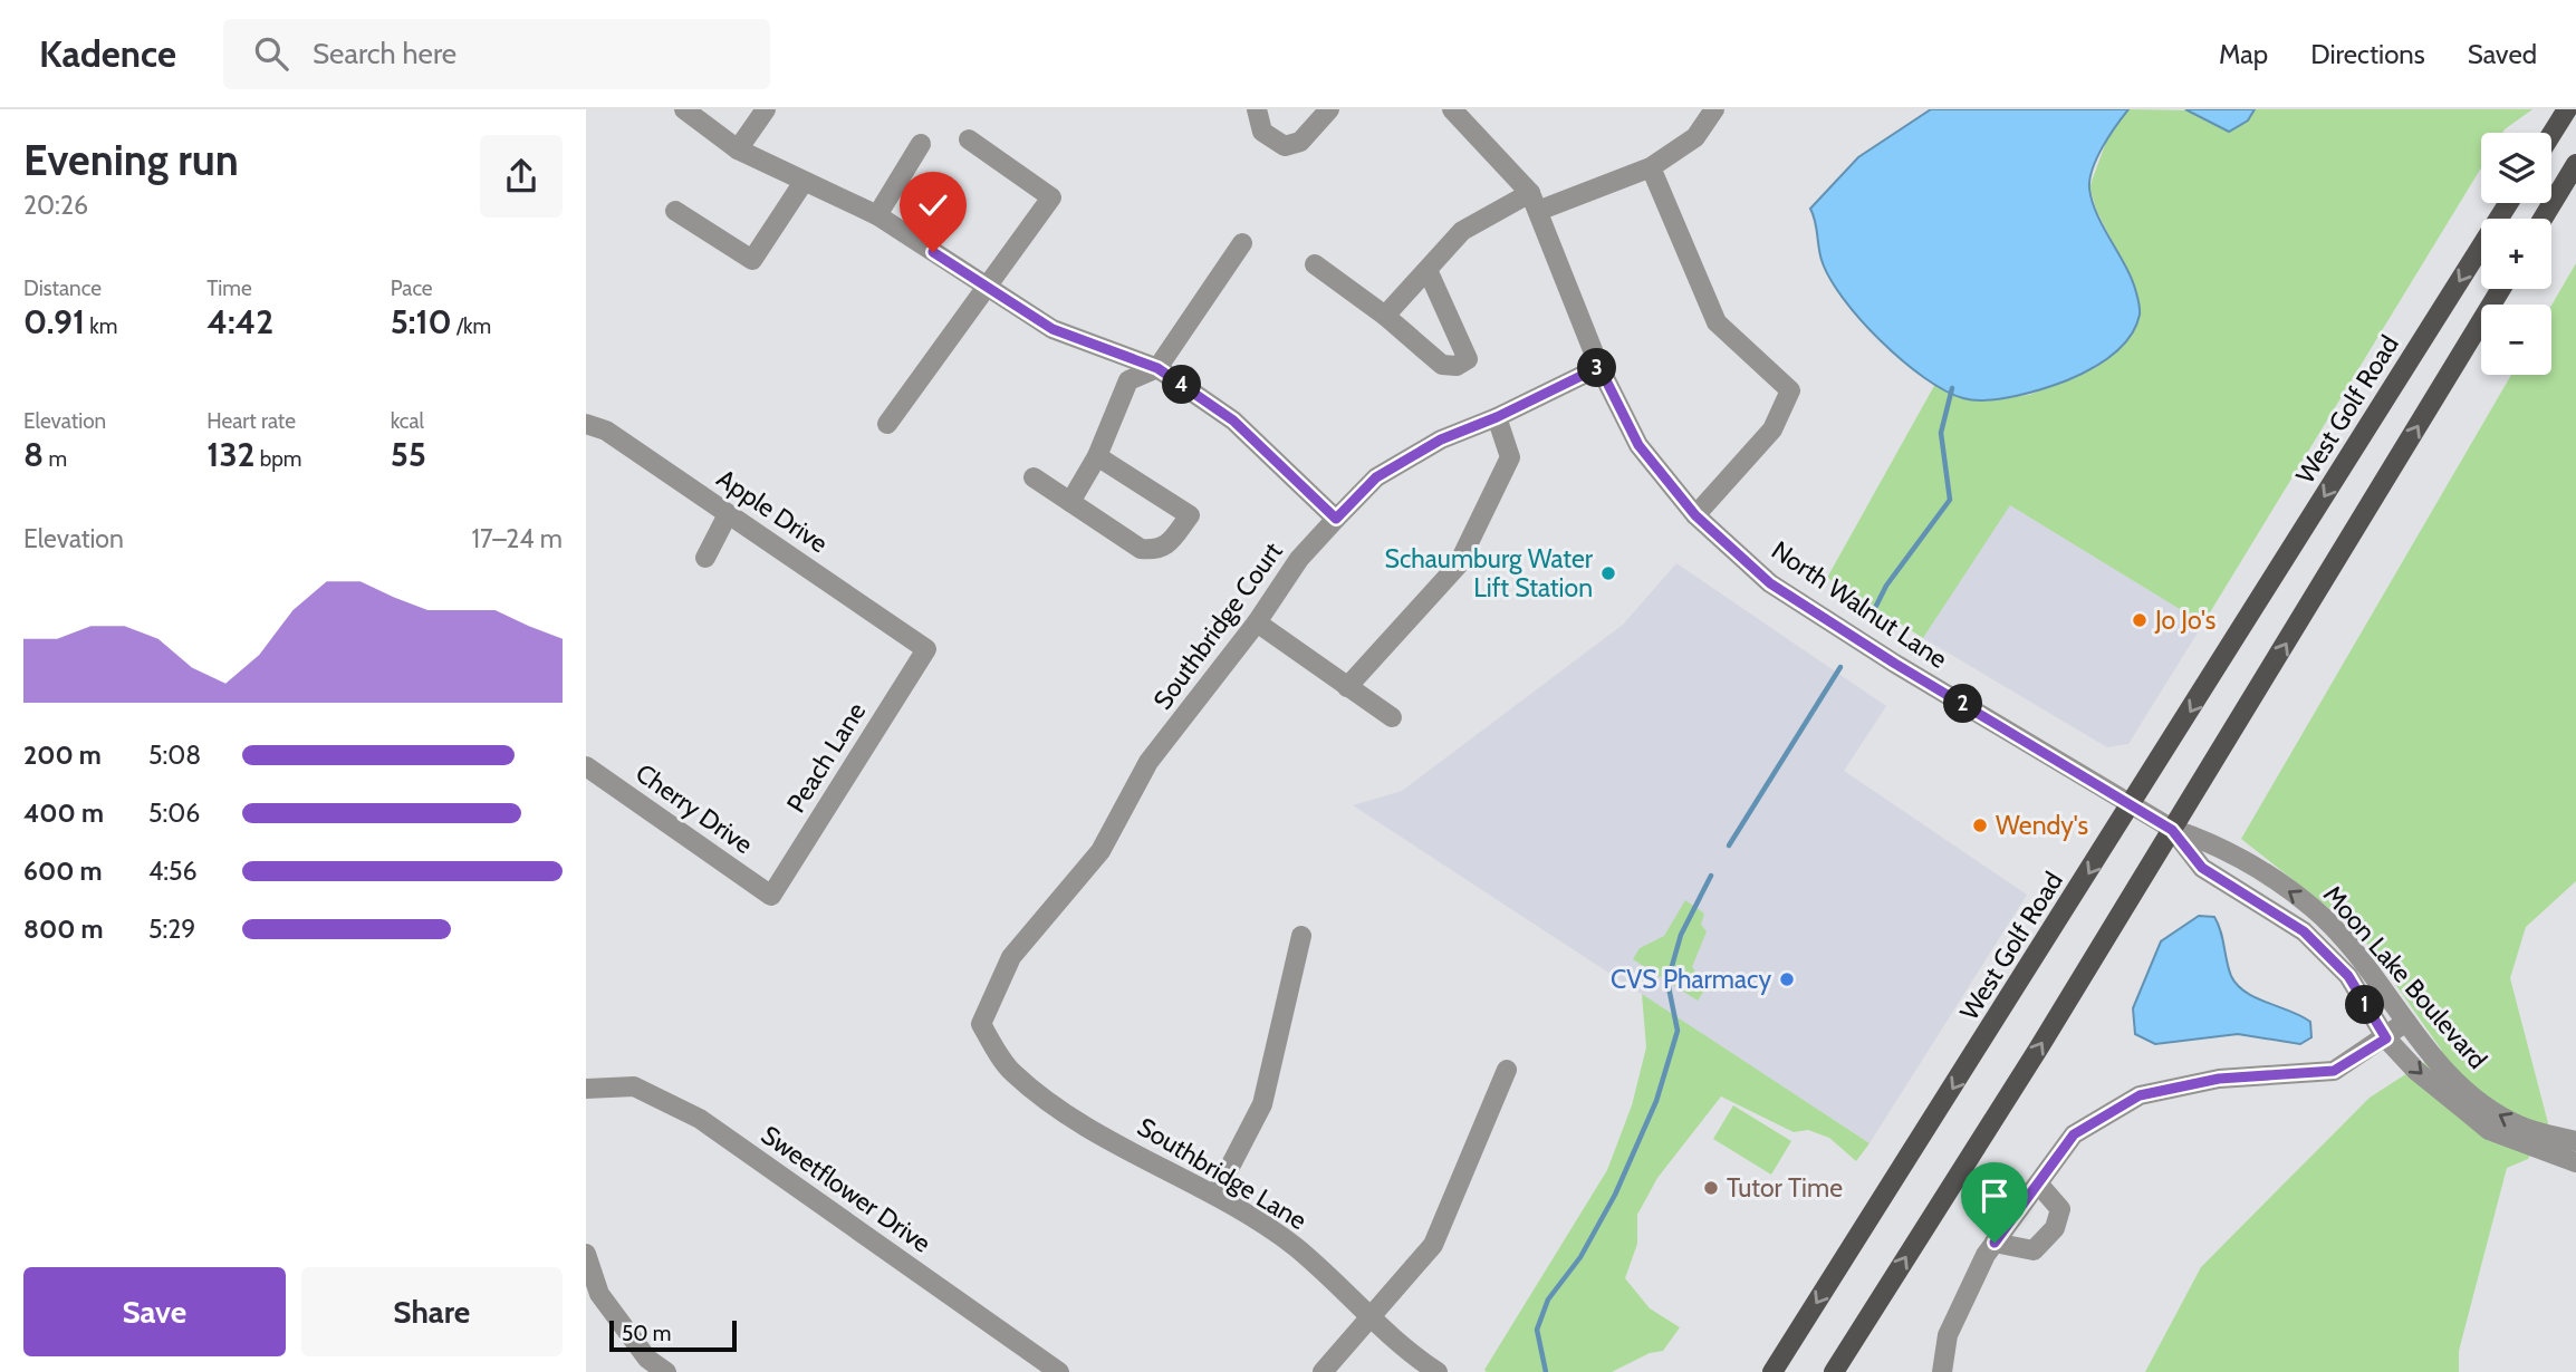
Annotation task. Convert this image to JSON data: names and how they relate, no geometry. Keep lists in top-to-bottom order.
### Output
{
  "streets": {
    "main road": ["West Golf Road"],
    "street": [
      "Apple Drive",
      "North Walnut Lane",
      "Southbridge Court",
      "Peach Lane",
      "Cherry Drive",
      "Moon Lake Boulevard",
      "Southbridge Lane",
      "Sweetflower Drive"
    ]
  },
  "crossings": [
    ["West Golf Road", "North Walnut Lane"],
    ["Apple Drive", "Peach Lane"],
    ["North Walnut Lane", "Southbridge Court"],
    ["North Walnut Lane", "Moon Lake Boulevard"],
    ["Southbridge Court", "Southbridge Lane"],
    ["Peach Lane", "Cherry Drive"]
  ],
  "places": [
    "Schaumburg Water Lift Station",
    "Jo Jo's",
    "Wendy's",
    "CVS Pharmacy",
    "Tutor Time"
  ],
  "scale_bar": "50 m",
  "page": {
    "header": "Kadence",
    "search": "Search here",
    "nav": ["Map", "Directions", "Saved"],
    "heading": ["Evening run", "20:26"],
    "map_buttons": ["+", "−"],
    "stats": [
      ["Distance", "0.91 km"],
      ["Time", "4:42"],
      ["Pace", "5:10 /km"],
      ["Elevation", "8 m"],
      ["Heart rate", "132 bpm"],
      ["kcal", "55"]
    ],
    "pins": [
      "3",
      "4",
      "2",
      "1"
    ],
    "chart": ["Elevation", "17–24 m"],
    "list": [
      {
        "name": "200 m",
        "note": "5:08"
      },
      {
        "name": "400 m",
        "note": "5:06"
      },
      {
        "name": "600 m",
        "note": "4:56"
      },
      {
        "name": "800 m",
        "note": "5:29"
      }
    ],
    "buttons": ["Save", "Share"],
    "scale": "50 m"
  }
}
